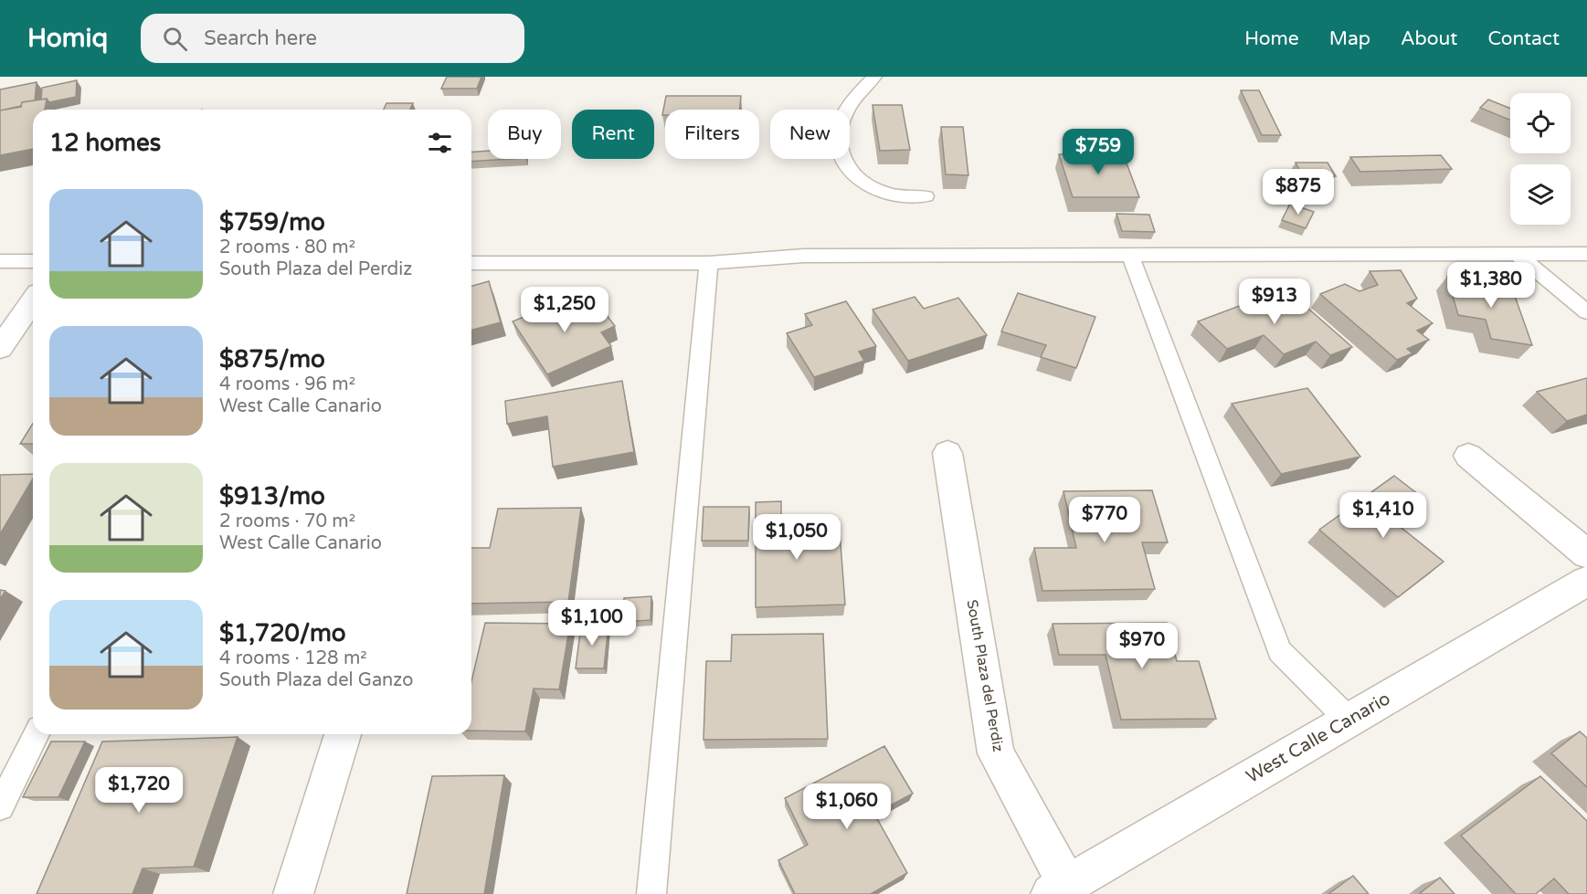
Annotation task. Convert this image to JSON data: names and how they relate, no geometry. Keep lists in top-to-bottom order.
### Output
{
  "streets": {
    "street": ["South Plaza del Perdiz", "West Calle Canario"]
  },
  "crossings": [
    ["South Plaza del Perdiz", "West Calle Canario"]
  ],
  "page": {
    "header": "Homiq",
    "search": "Search here",
    "nav": [
      "Home",
      "Map",
      "About",
      "Contact"
    ],
    "chip": [
      "Buy",
      "Rent",
      "Filters",
      "New"
    ],
    "heading": "12 homes",
    "price": [
      "$759",
      "$875",
      "$1,380",
      "$913",
      "$1,250",
      "$1,410",
      "$770",
      "$1,050",
      "$1,100",
      "$970",
      "$1,720",
      "$1,060"
    ],
    "list": [
      {
        "name": "$759/mo",
        "note": "2 rooms · 80 m² · South Plaza del Perdiz"
      },
      {
        "name": "$875/mo",
        "note": "4 rooms · 96 m² · West Calle Canario"
      },
      {
        "name": "$913/mo",
        "note": "2 rooms · 70 m² · West Calle Canario"
      },
      {
        "name": "$1,720/mo",
        "note": "4 rooms · 128 m² · South Plaza del Ganzo"
      }
    ]
  }
}
